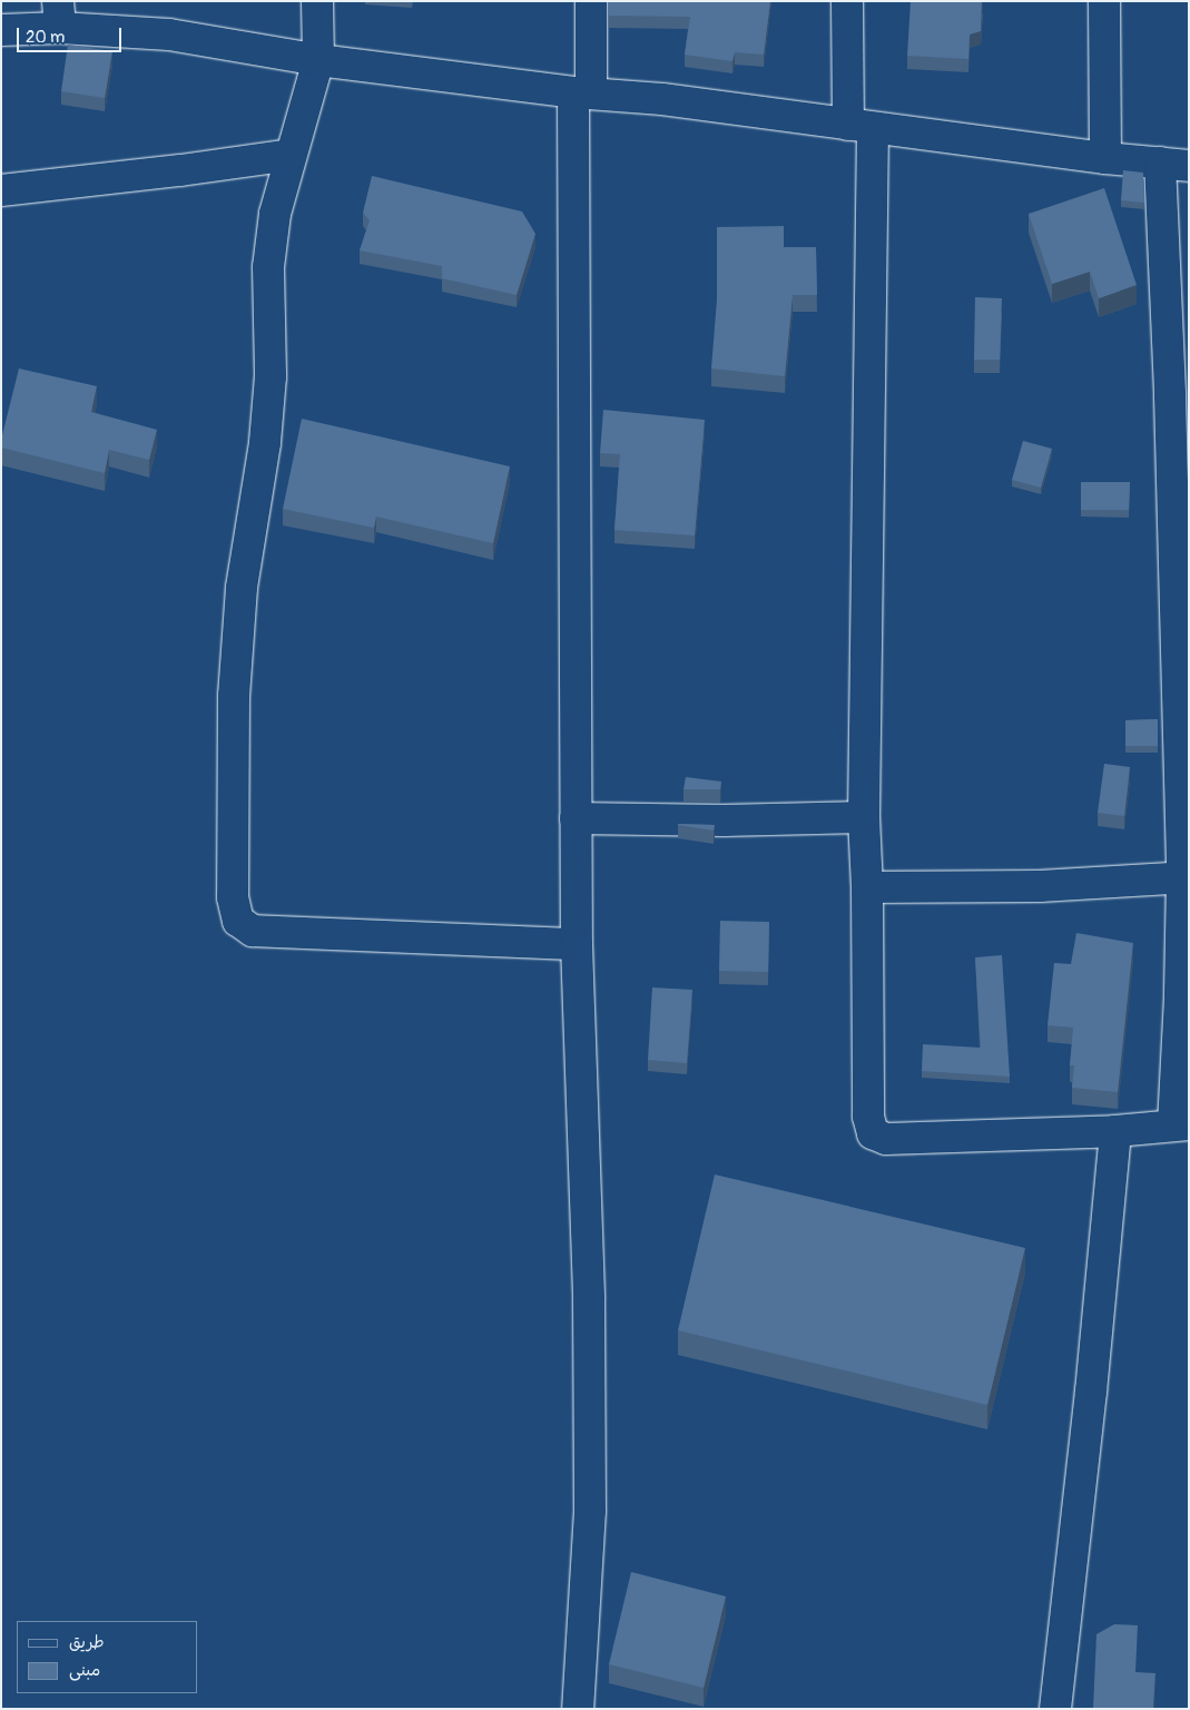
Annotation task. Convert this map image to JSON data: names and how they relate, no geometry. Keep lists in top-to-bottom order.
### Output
{
  "legend": ["طريق", "مبنى"],
  "scale_bar": "20 m"
}
